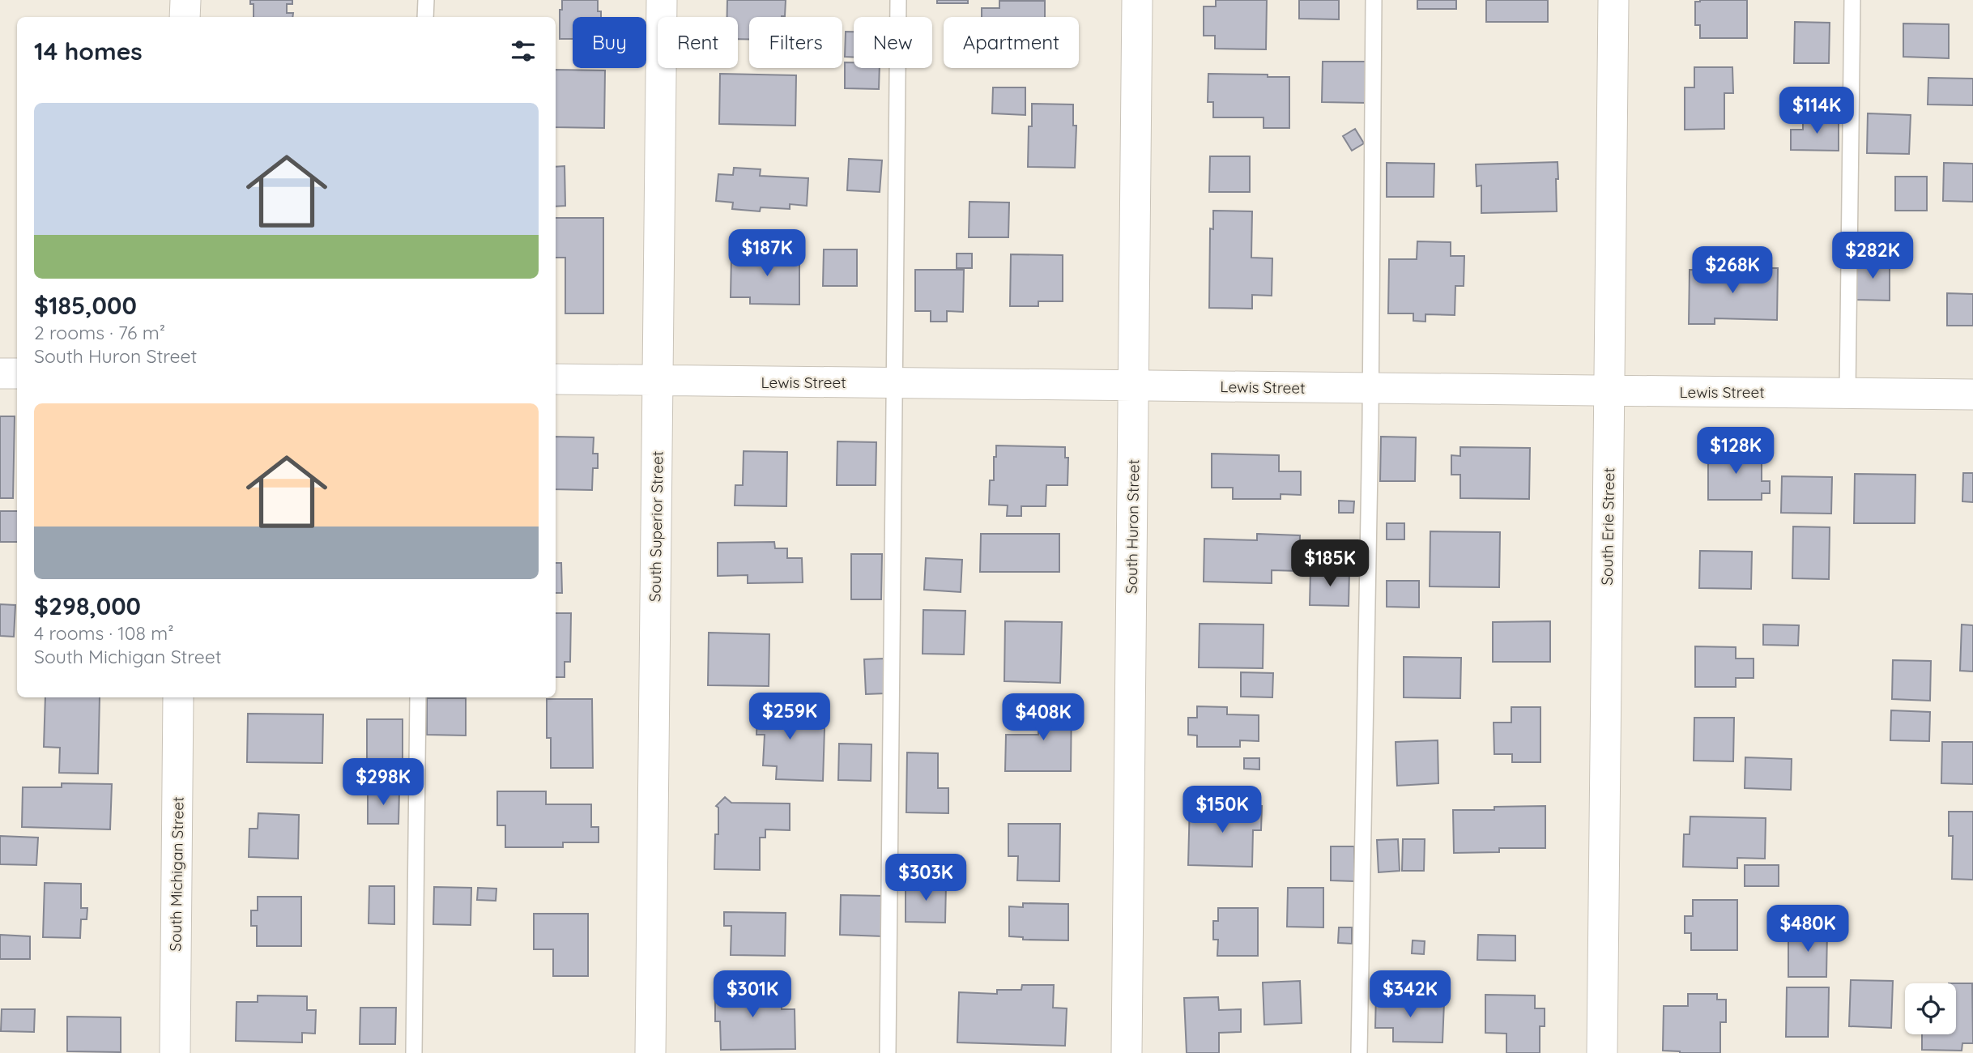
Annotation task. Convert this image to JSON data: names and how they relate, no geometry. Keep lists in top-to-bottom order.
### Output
{
  "streets": {
    "street": [
      "Lewis Street",
      "South Superior Street",
      "South Huron Street",
      "South Erie Street",
      "South Michigan Street"
    ]
  },
  "crossings": [
    ["Lewis Street", "South Superior Street"],
    ["Lewis Street", "South Huron Street"],
    ["Lewis Street", "South Erie Street"]
  ],
  "page": {
    "chip": [
      "Buy",
      "Rent",
      "Filters",
      "New",
      "Apartment"
    ],
    "heading": "14 homes",
    "list": [
      {
        "name": "$185,000",
        "note": "2 rooms · 76 m² · South Huron Street"
      },
      {
        "name": "$298,000",
        "note": "4 rooms · 108 m² · South Michigan Street"
      }
    ],
    "price": [
      "$114K",
      "$187K",
      "$282K",
      "$268K",
      "$128K",
      "$185K",
      "$259K",
      "$408K",
      "$298K",
      "$150K",
      "$303K",
      "$480K",
      "$301K",
      "$342K"
    ]
  }
}
